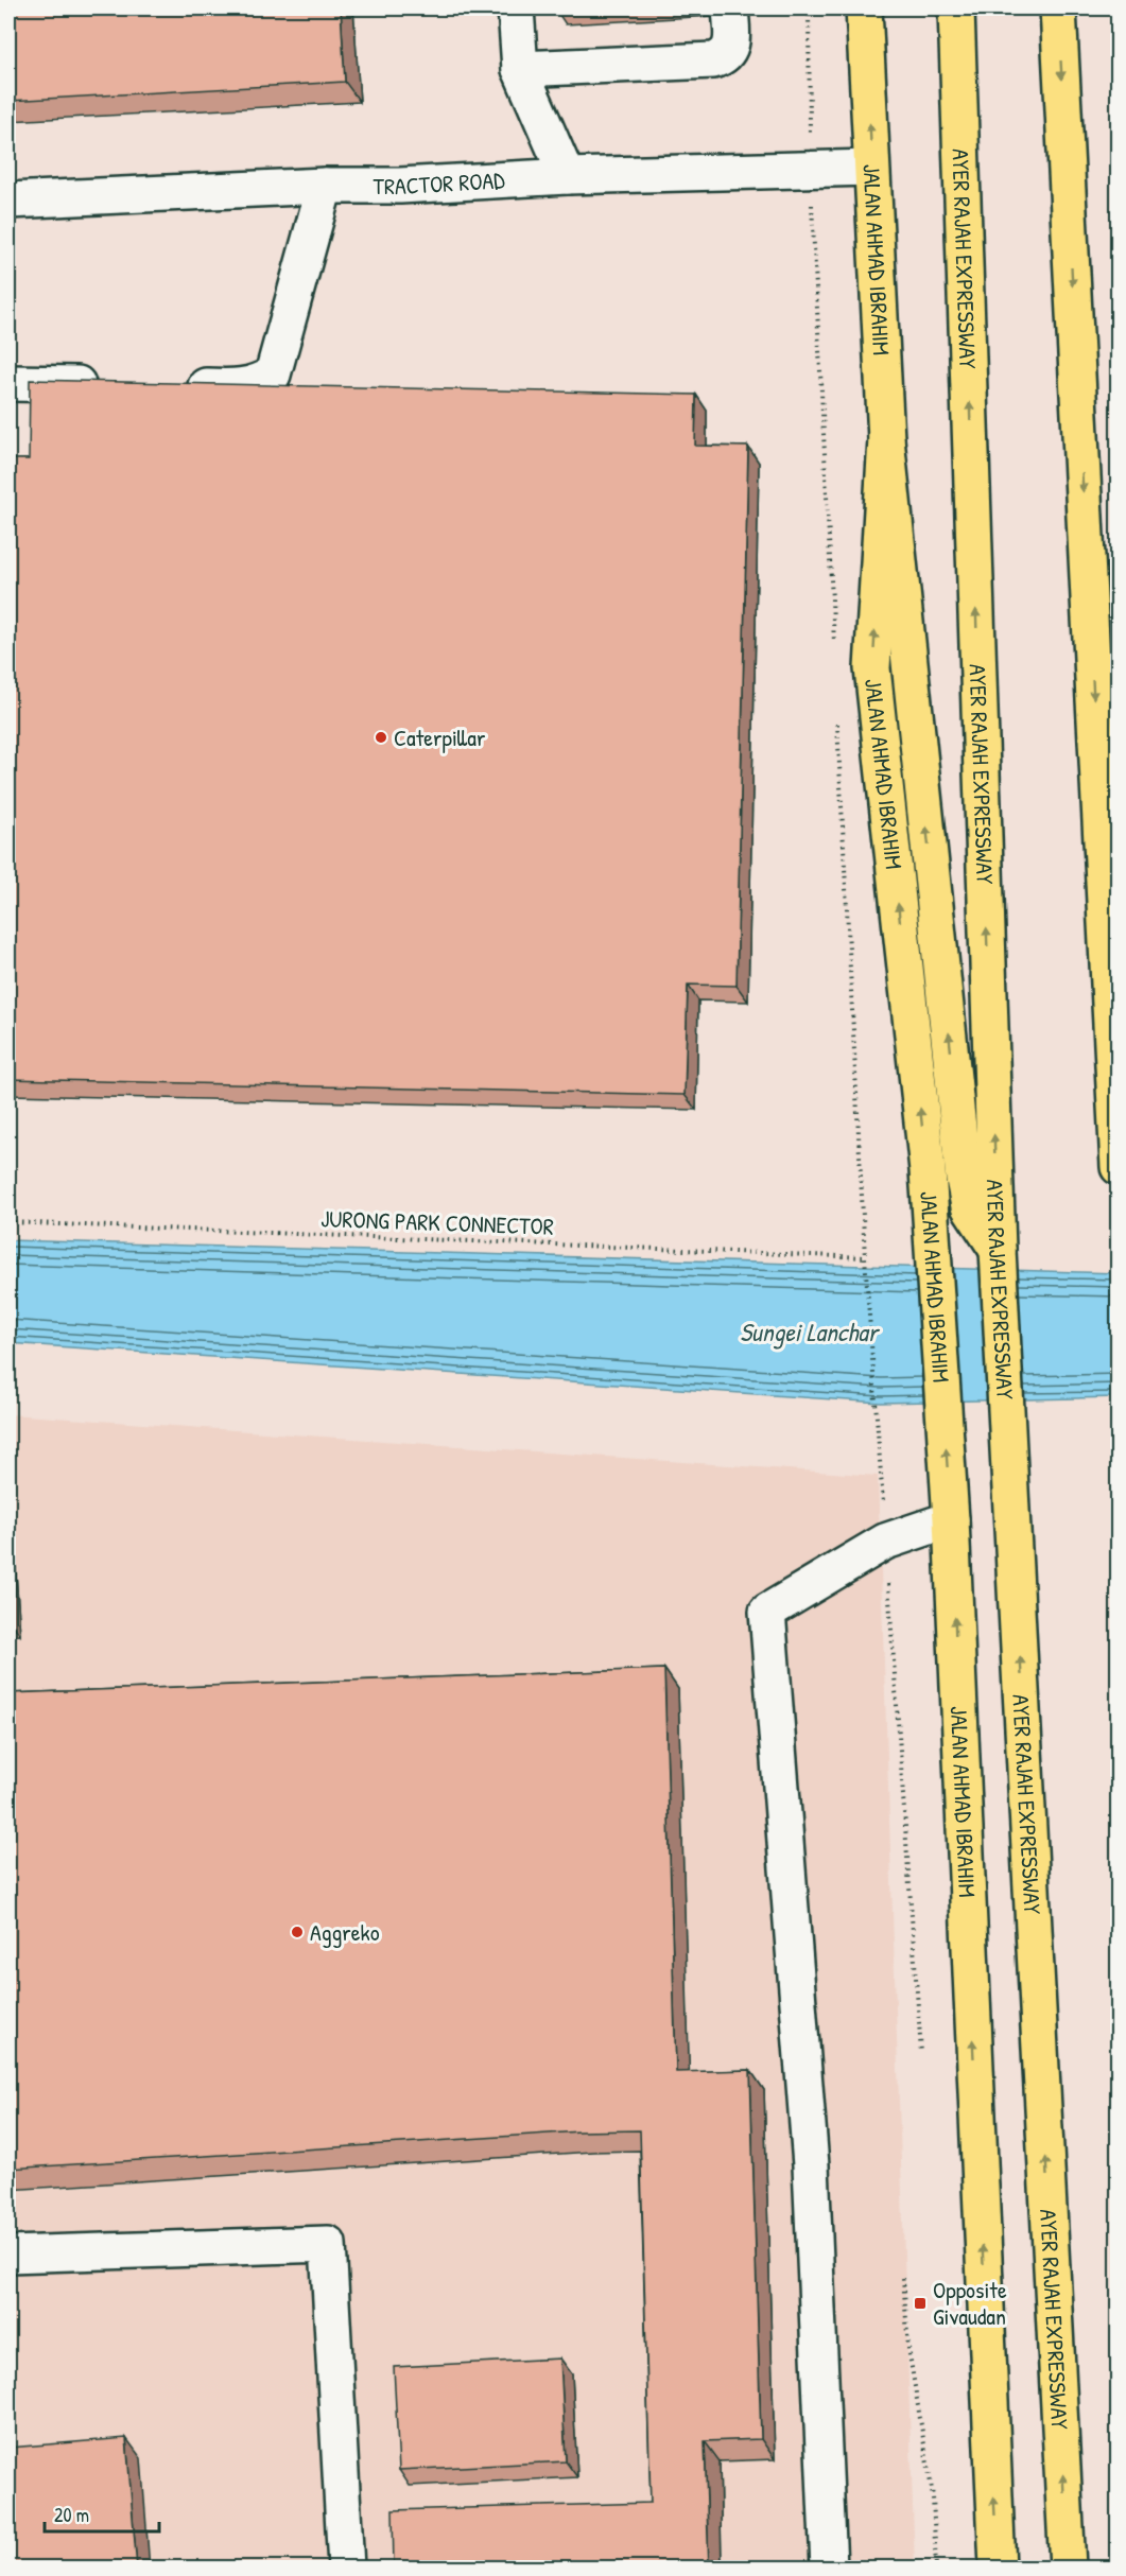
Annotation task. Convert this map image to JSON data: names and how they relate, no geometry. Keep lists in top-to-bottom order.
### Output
{
  "streets": {
    "main road": ["AYER RAJAH EXPRESSWAY", "JALAN AHMAD IBRAHIM"],
    "street": ["TRACTOR ROAD"],
    "path": ["JURONG PARK CONNECTOR"]
  },
  "crossings": [
    ["TRACTOR ROAD", "JALAN AHMAD IBRAHIM"]
  ],
  "water": ["Sungei Lanchar"],
  "places": {
    "other": ["Caterpillar", "Aggreko"],
    "transit": ["Opposite Givaudan"]
  },
  "scale_bar": "20 m"
}
